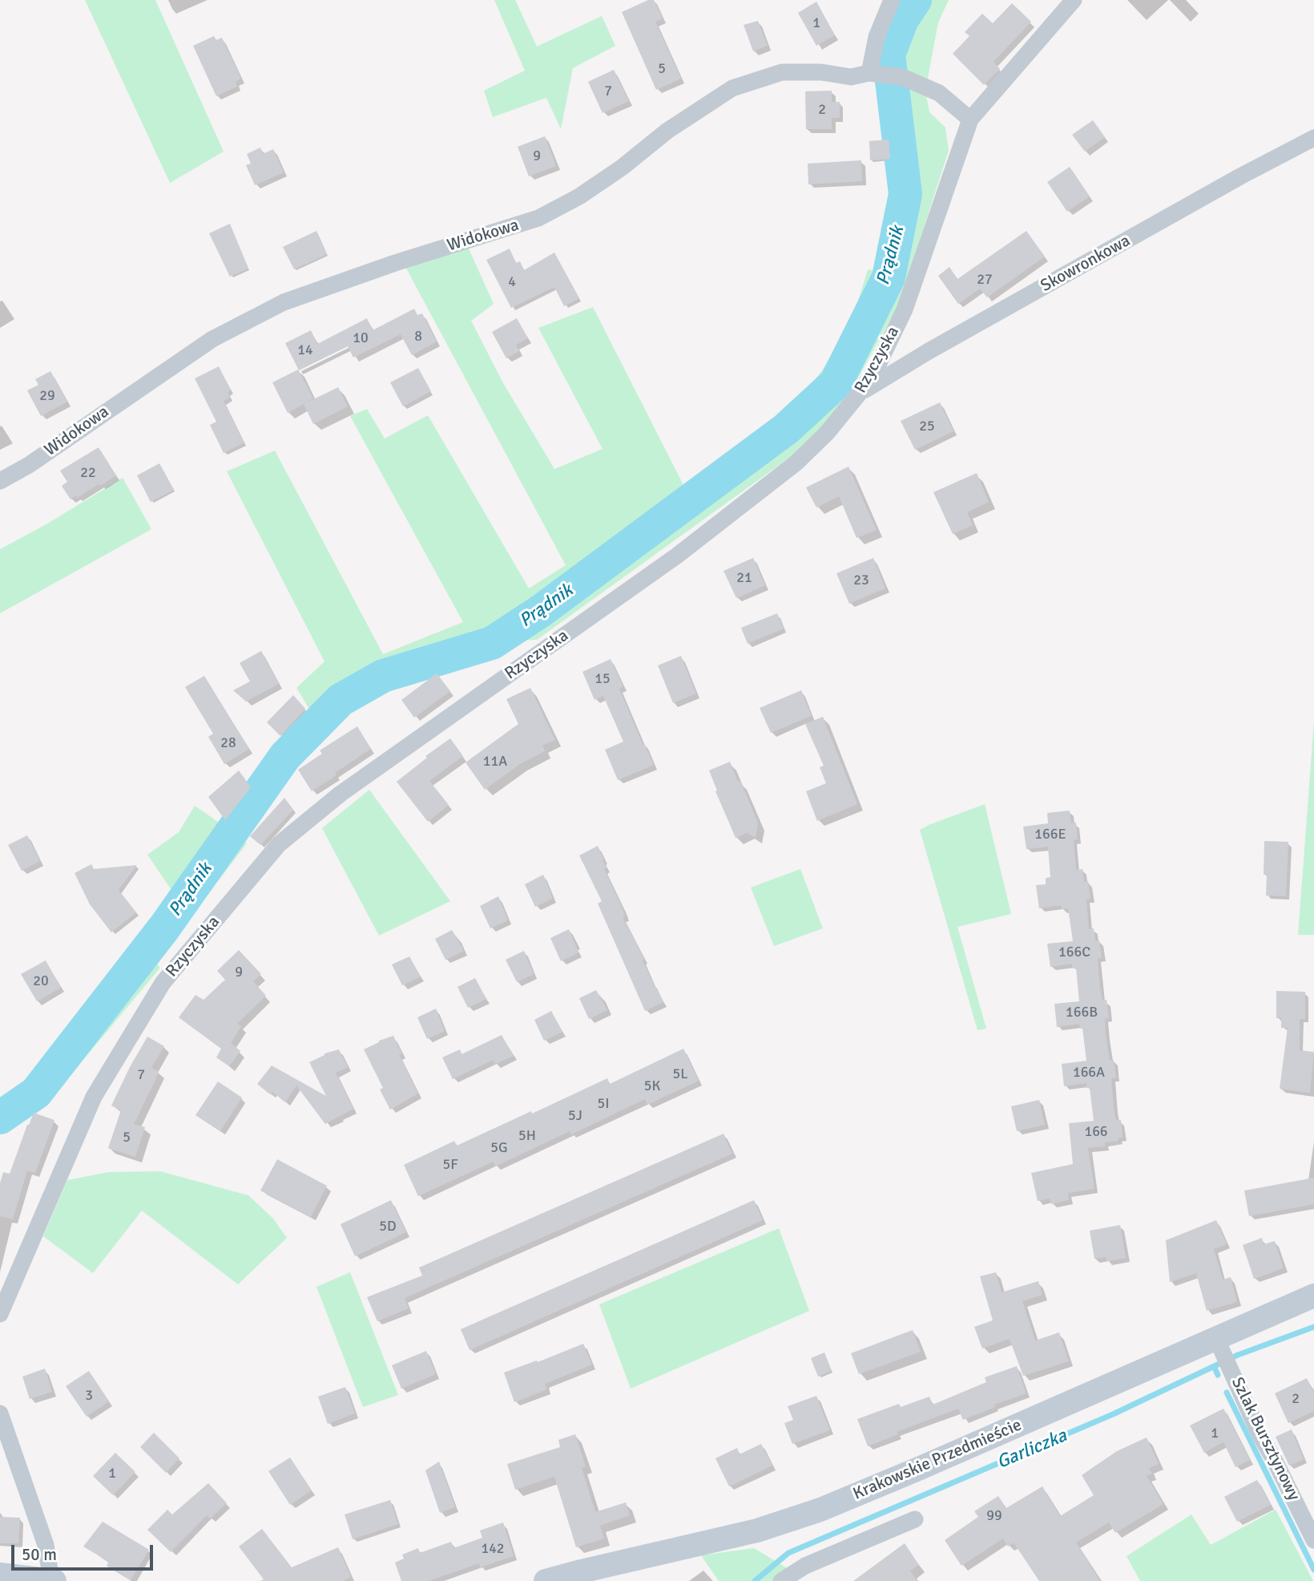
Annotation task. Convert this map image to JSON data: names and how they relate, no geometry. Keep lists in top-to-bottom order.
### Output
{
  "streets": {
    "main road": ["Krakowskie Przedmieście"],
    "street": [
      "Widokowa",
      "Skowronkowa",
      "Rzyczyska",
      "Szlak Bursztynowy"
    ]
  },
  "crossings": [
    ["Widokowa", "Rzyczyska"],
    ["Skowronkowa", "Rzyczyska"],
    ["Szlak Bursztynowy", "Krakowskie Przedmieście"]
  ],
  "water": ["Prądnik", "Garliczka"],
  "house_numbers": [
    "1",
    "5",
    "7",
    "2",
    "9",
    "27",
    "4",
    "8",
    "10",
    "14",
    "29",
    "25",
    "22",
    "21",
    "23",
    "15",
    "28",
    "11A",
    "166E",
    "166C",
    "9",
    "20",
    "166B",
    "166A",
    "5L",
    "7",
    "5K",
    "5I",
    "5J",
    "166",
    "5H",
    "5",
    "5G",
    "5F",
    "5D",
    "3",
    "2",
    "1",
    "1",
    "99",
    "142"
  ],
  "scale_bar": "50 m"
}
